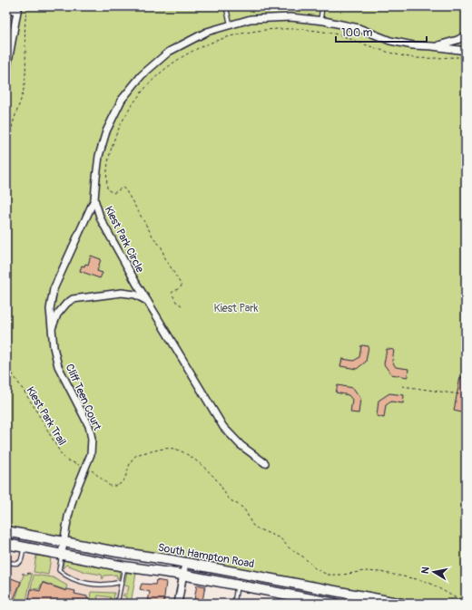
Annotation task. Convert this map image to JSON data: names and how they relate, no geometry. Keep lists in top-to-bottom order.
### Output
{
  "streets": {
    "main road": ["South Hampton Road"],
    "street": ["Kiest Park Circle", "Cliff Teen Court"],
    "path": ["Kiest Park Trail"]
  },
  "crossings": [
    ["Kiest Park Circle", "Cliff Teen Court"],
    ["Cliff Teen Court", "South Hampton Road"]
  ],
  "parks": ["Kiest Park"],
  "scale_bar": "100 m",
  "north": "left"
}
